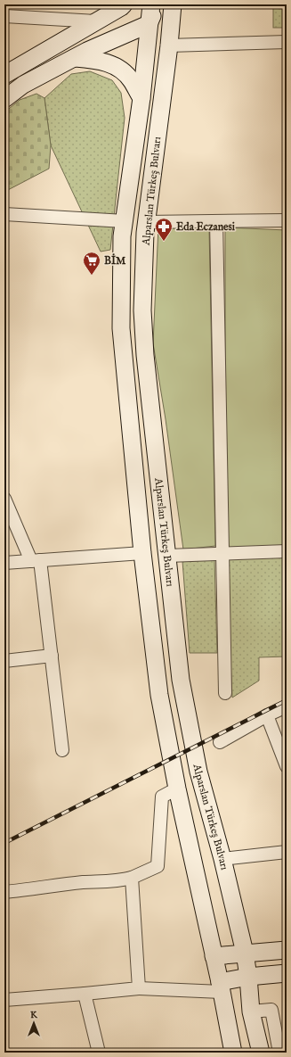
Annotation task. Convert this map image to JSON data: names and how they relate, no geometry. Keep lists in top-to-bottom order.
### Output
{
  "streets": {
    "main road": ["Alparslan Türkeş Bulvarı"]
  },
  "places": {
    "pharmacy": ["Eda Eczanesi"],
    "supermarket": ["BİM"]
  },
  "north": "top"
}
